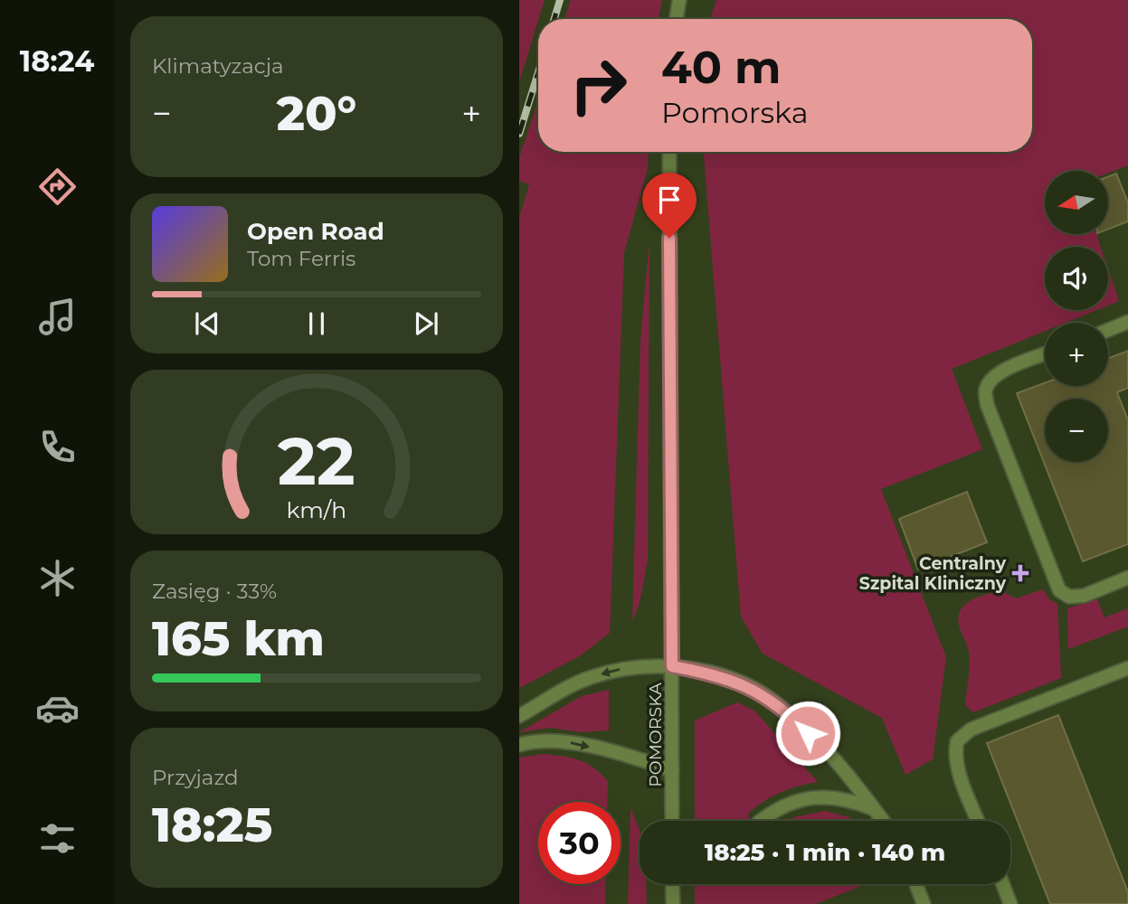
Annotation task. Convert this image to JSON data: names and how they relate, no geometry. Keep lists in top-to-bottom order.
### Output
{
  "streets": {
    "street": ["POMORSKA"]
  },
  "places": {
    "health": ["Centralny Szpital Kliniczny"]
  },
  "north": "left",
  "page": {
    "tabs": "18:24",
    "tile": [
      "Klimatyzacja",
      ["Zasięg · 33%", "165 km"],
      ["Przyjazd", "18:25"]
    ],
    "turn": ["40 m", "Pomorska"],
    "heat": ["−", "20°", "+"],
    "map_buttons": ["+", "−"],
    "song": ["Open Road", "Tom Ferris"],
    "limit": "30",
    "trip": "18:25 · 1 min · 140 m",
    "gauge": ["22", "km/h"]
  }
}
